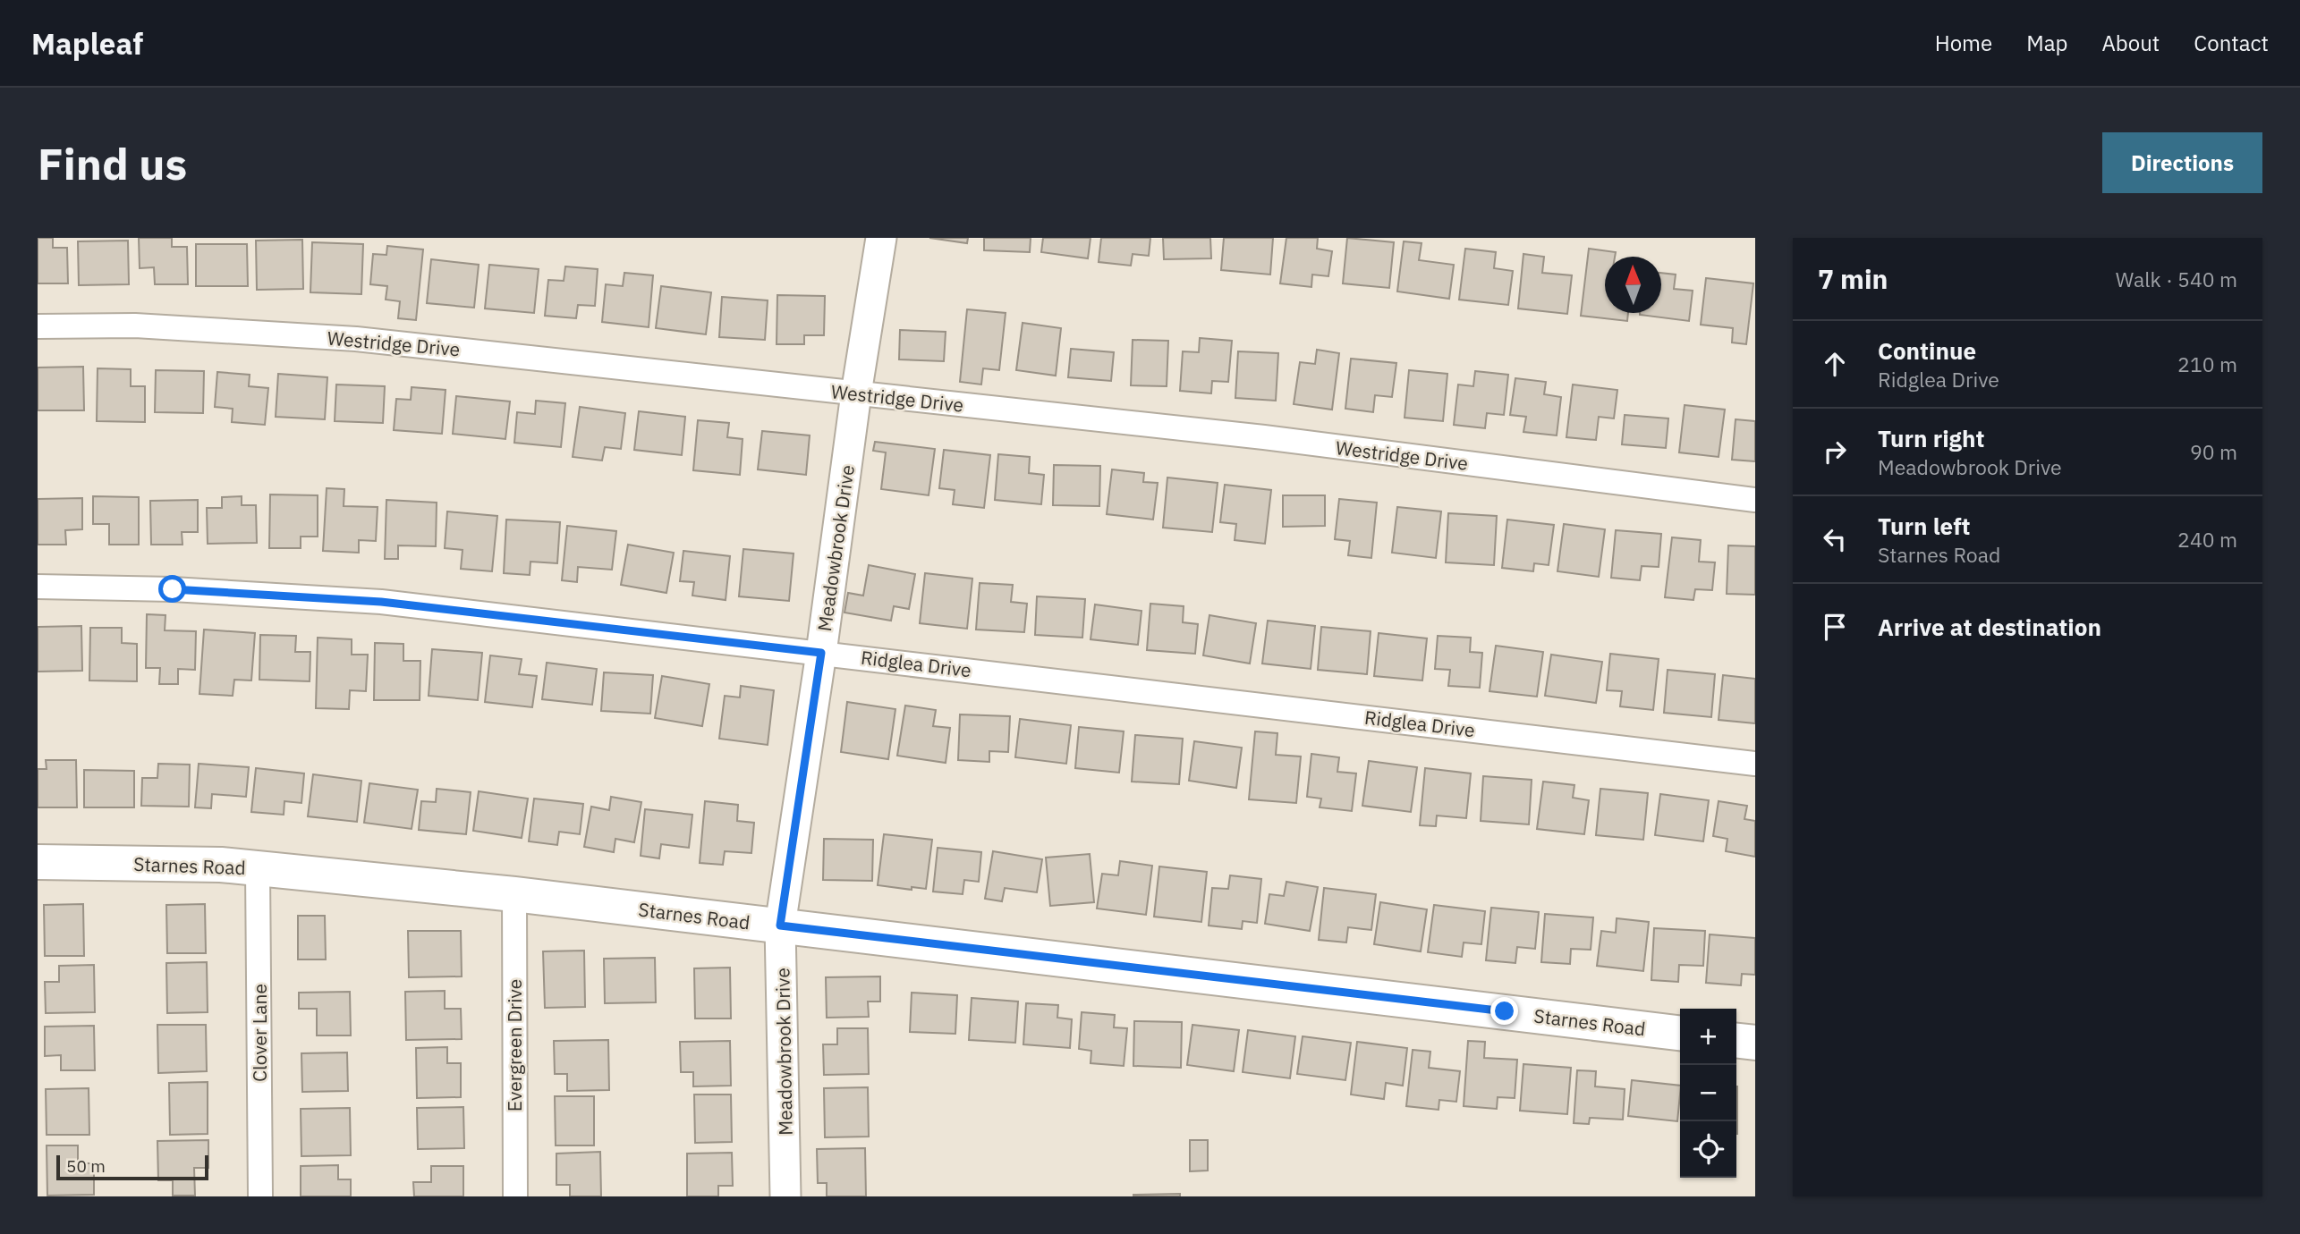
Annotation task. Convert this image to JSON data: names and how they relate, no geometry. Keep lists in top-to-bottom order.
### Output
{
  "streets": {
    "main road": ["Starnes Road"],
    "street": [
      "Westridge Drive",
      "Meadowbrook Drive",
      "Ridglea Drive",
      "Clover Lane",
      "Evergreen Drive"
    ]
  },
  "crossings": [
    ["Westridge Drive", "Meadowbrook Drive"],
    ["Meadowbrook Drive", "Ridglea Drive"],
    ["Meadowbrook Drive", "Starnes Road"],
    ["Starnes Road", "Clover Lane"],
    ["Starnes Road", "Evergreen Drive"]
  ],
  "scale_bar": "50 m",
  "north": "top",
  "page": {
    "header": "Mapleaf",
    "nav": [
      "Home",
      "Map",
      "About",
      "Contact"
    ],
    "buttons": "Directions",
    "title": "Find us",
    "heading": ["7 min", "Walk · 540 m"],
    "list": [
      ["Continue", "Ridglea Drive", "210 m"],
      ["Turn right", "Meadowbrook Drive", "90 m"],
      ["Turn left", "Starnes Road", "240 m"],
      "Arrive at destination"
    ],
    "map_buttons": ["+", "−"],
    "scale": "50 m"
  }
}
